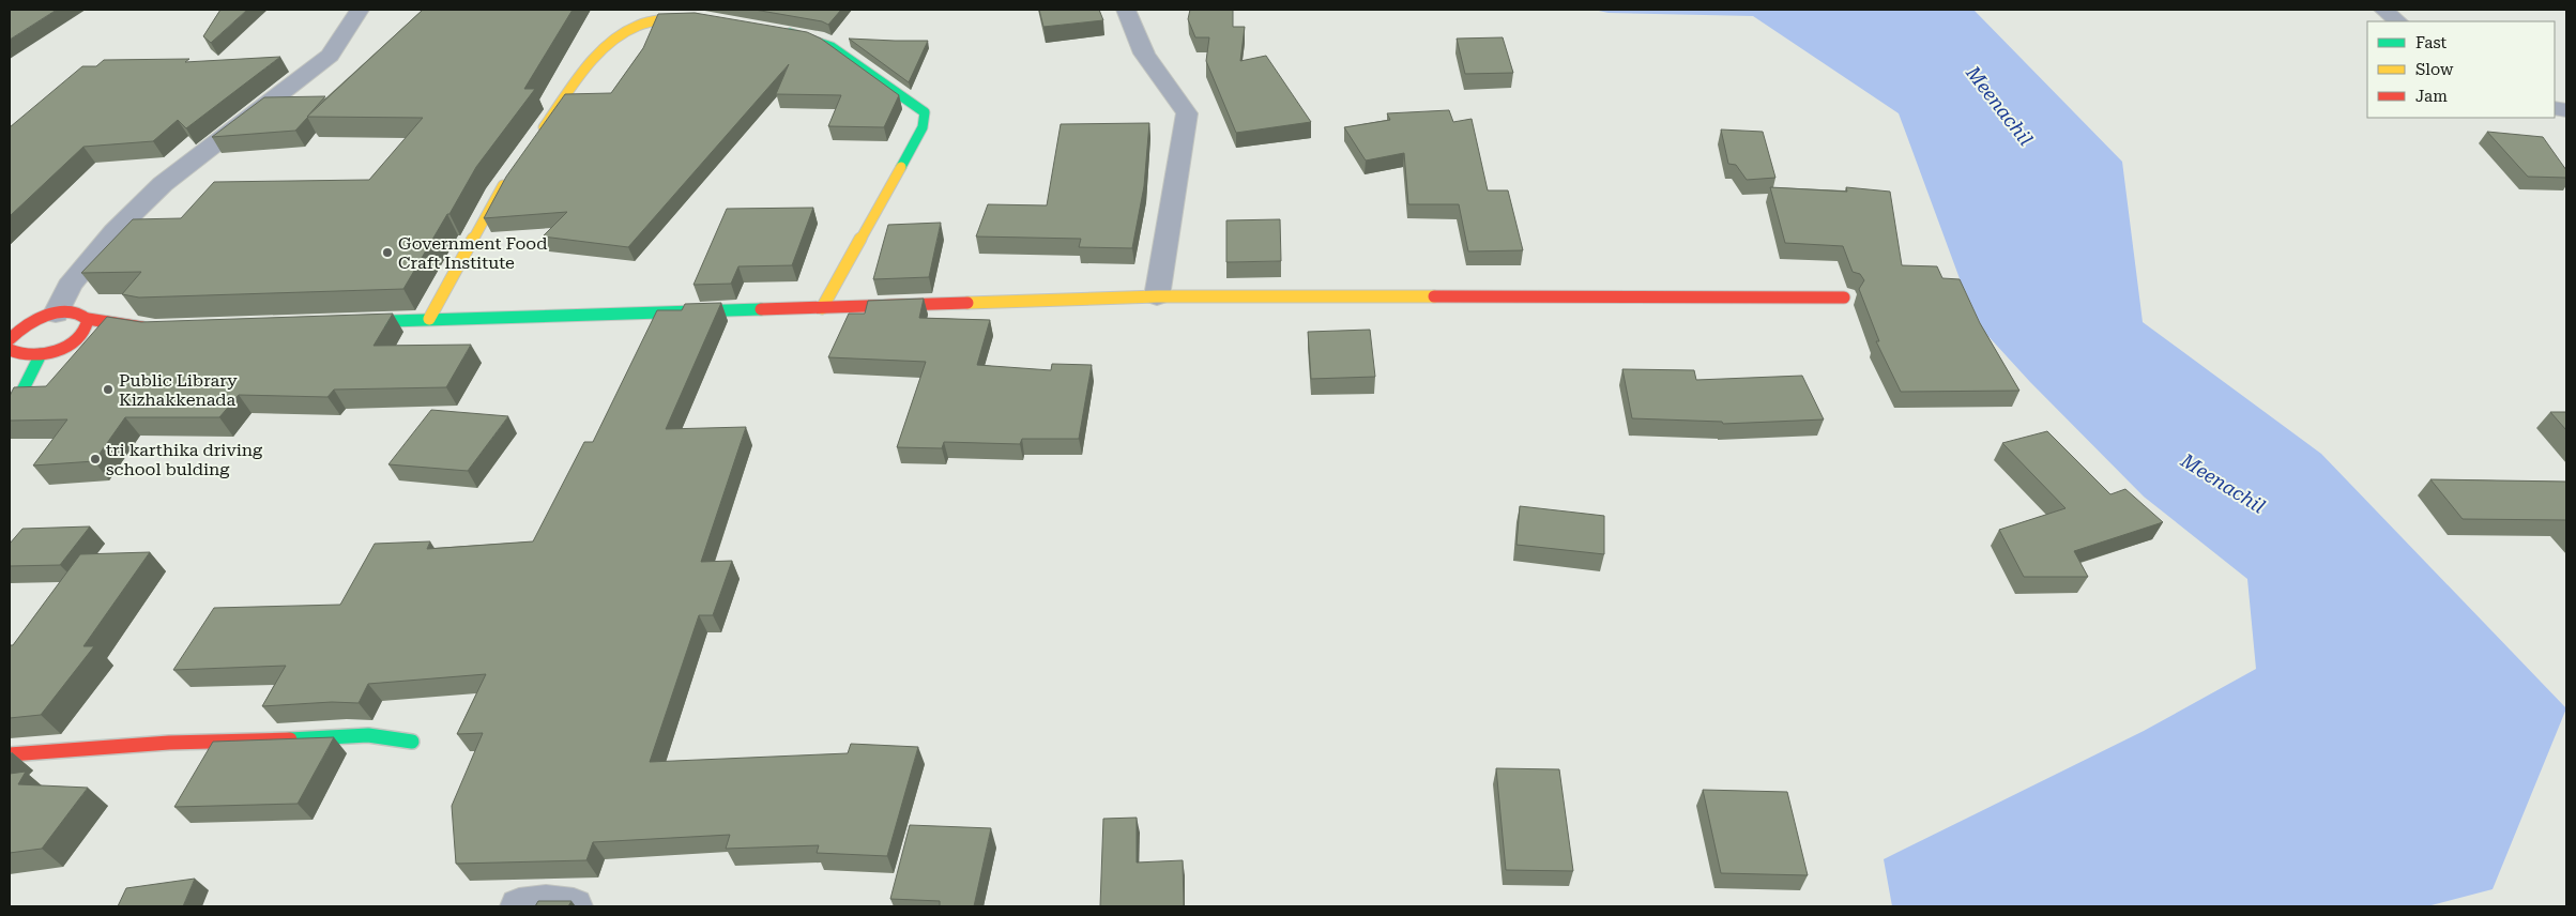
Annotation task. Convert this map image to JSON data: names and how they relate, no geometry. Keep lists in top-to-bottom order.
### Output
{
  "water": ["Meenachil"],
  "places": ["Government Food Craft Institute", "Public Library Kizhakkenada", "tri karthika driving school bulding"],
  "legend": ["Fast", "Slow", "Jam"]
}
